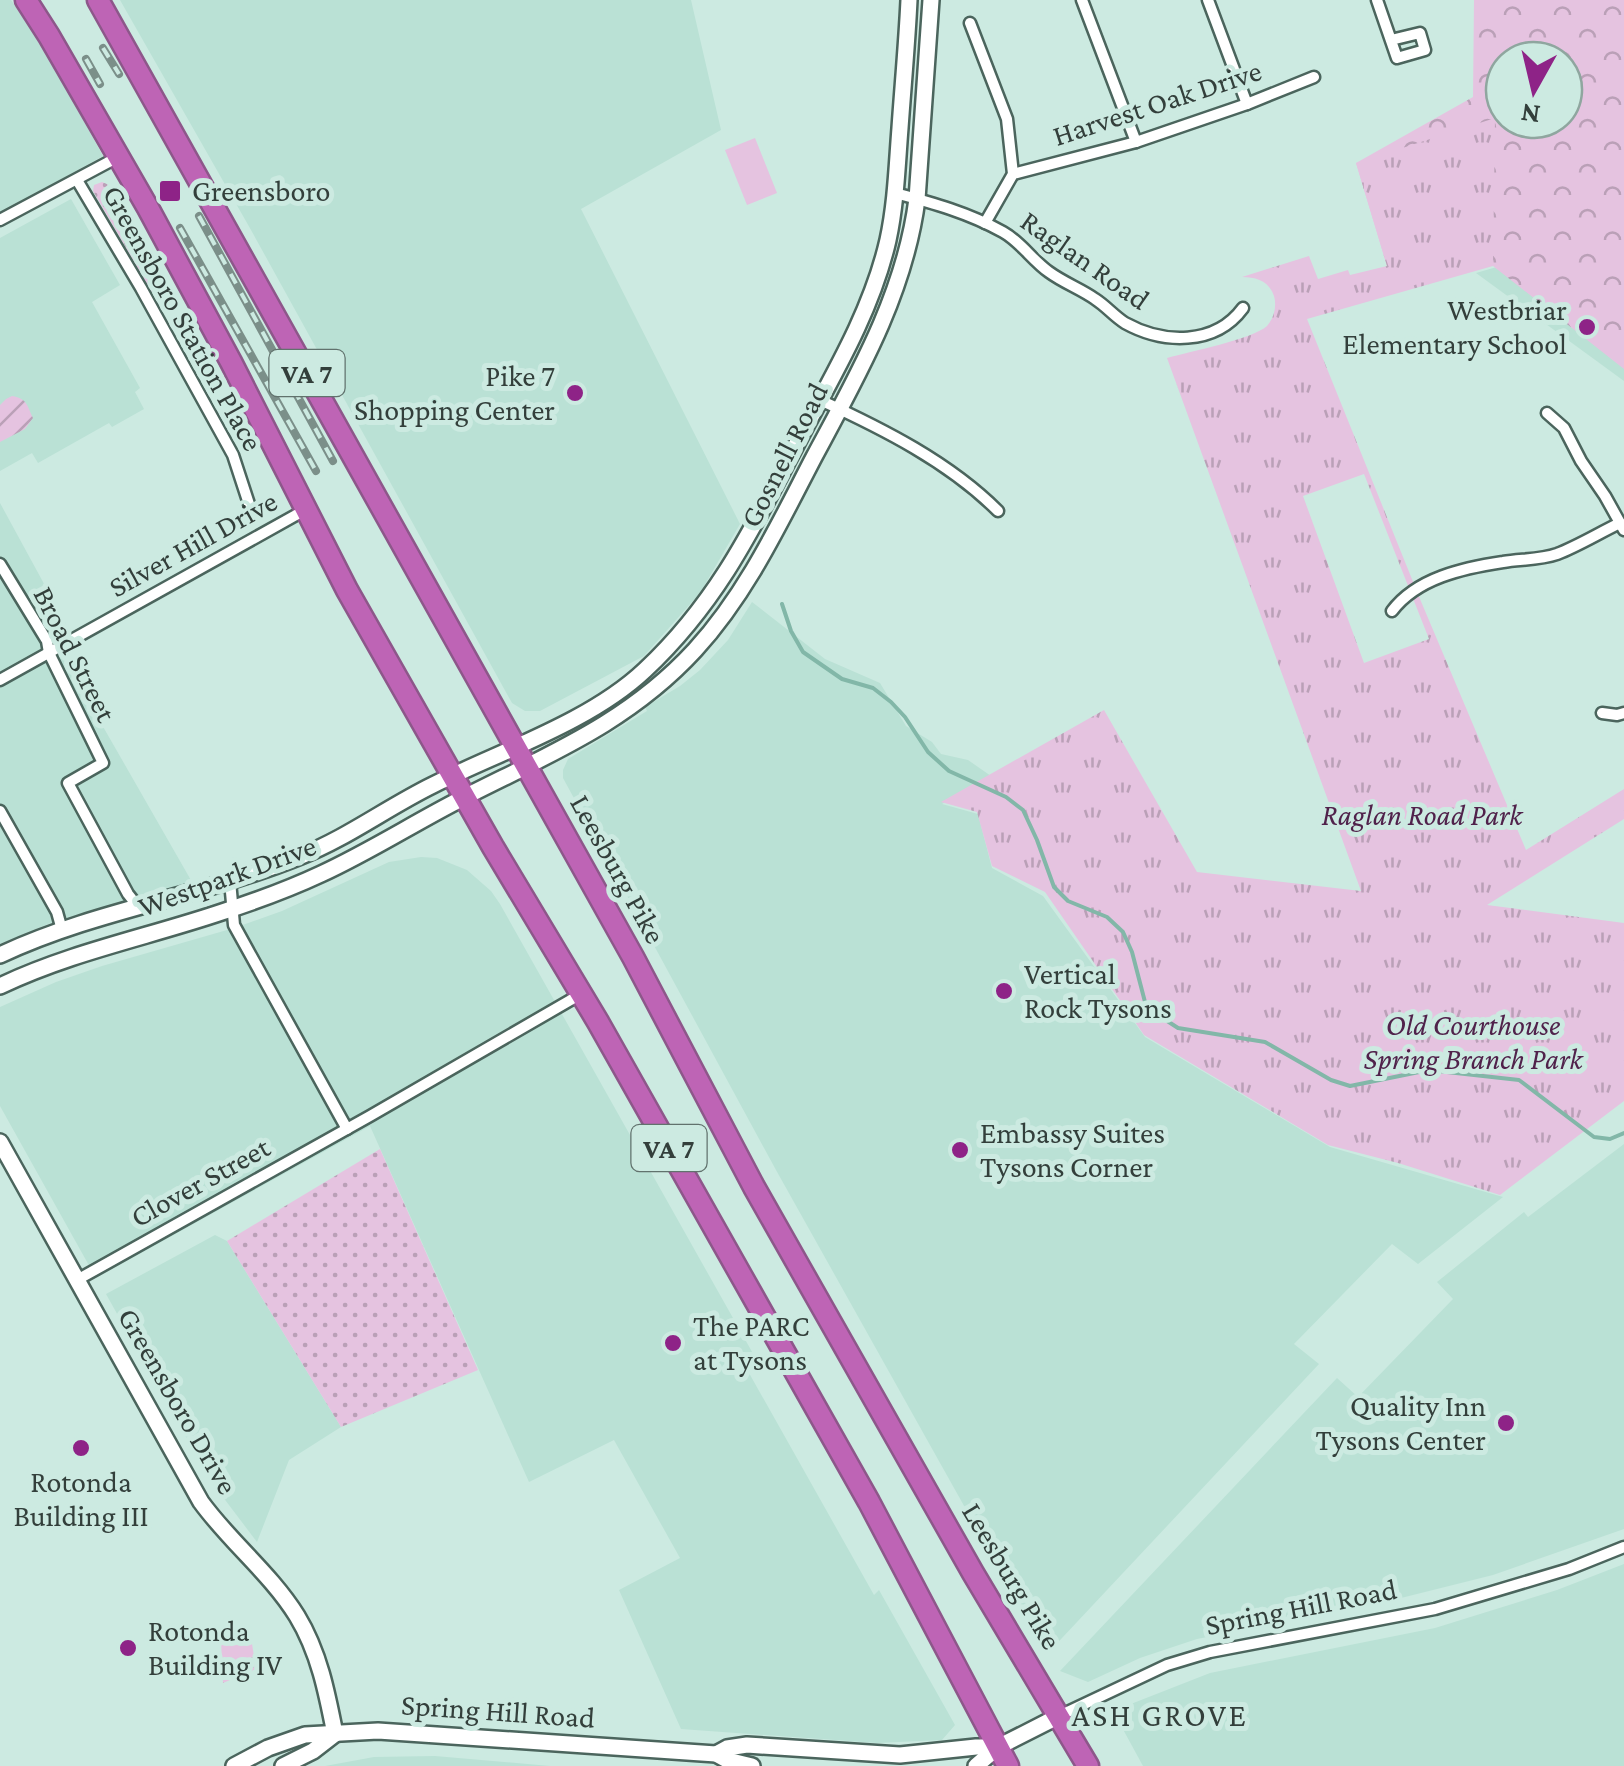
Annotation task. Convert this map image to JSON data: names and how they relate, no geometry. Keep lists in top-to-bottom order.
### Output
{
  "streets": {
    "highway": ["VA 7", "Leesburg Pike"],
    "main road": [
      "Gosnell Road",
      "Westpark Drive",
      "Greensboro Drive",
      "Spring Hill Road"
    ],
    "street": [
      "Harvest Oak Drive",
      "Raglan Road",
      "Greensboro Station Place",
      "Silver Hill Drive",
      "Broad Street",
      "Clover Street"
    ]
  },
  "crossings": [
    ["Raglan Road", "Gosnell Road"],
    ["VA 7", "Gosnell Road"],
    ["VA 7", "Silver Hill Drive"],
    ["VA 7", "Westpark Drive"],
    ["VA 7", "Clover Street"],
    ["VA 7", "Spring Hill Road"],
    ["Gosnell Road", "Leesburg Pike"],
    ["Gosnell Road", "Westpark Drive"],
    ["Silver Hill Drive", "Broad Street"],
    ["Broad Street", "Westpark Drive"],
    ["Leesburg Pike", "Spring Hill Road"],
    ["Clover Street", "Greensboro Drive"],
    ["Greensboro Drive", "Spring Hill Road"]
  ],
  "districts": ["ASH GROVE"],
  "parks": ["Raglan Road Park", "Old Courthouse Spring Branch Park"],
  "places": {
    "transit": ["Greensboro"],
    "other": [
      "Westbriar Elementary School",
      "Pike 7 Shopping Center",
      "Vertical Rock Tysons",
      "Embassy Suites Tysons Corner",
      "The PARC at Tysons",
      "Quality Inn Tysons Center",
      "Rotonda Building III",
      "Rotonda Building IV"
    ]
  },
  "north": "bottom"
}
